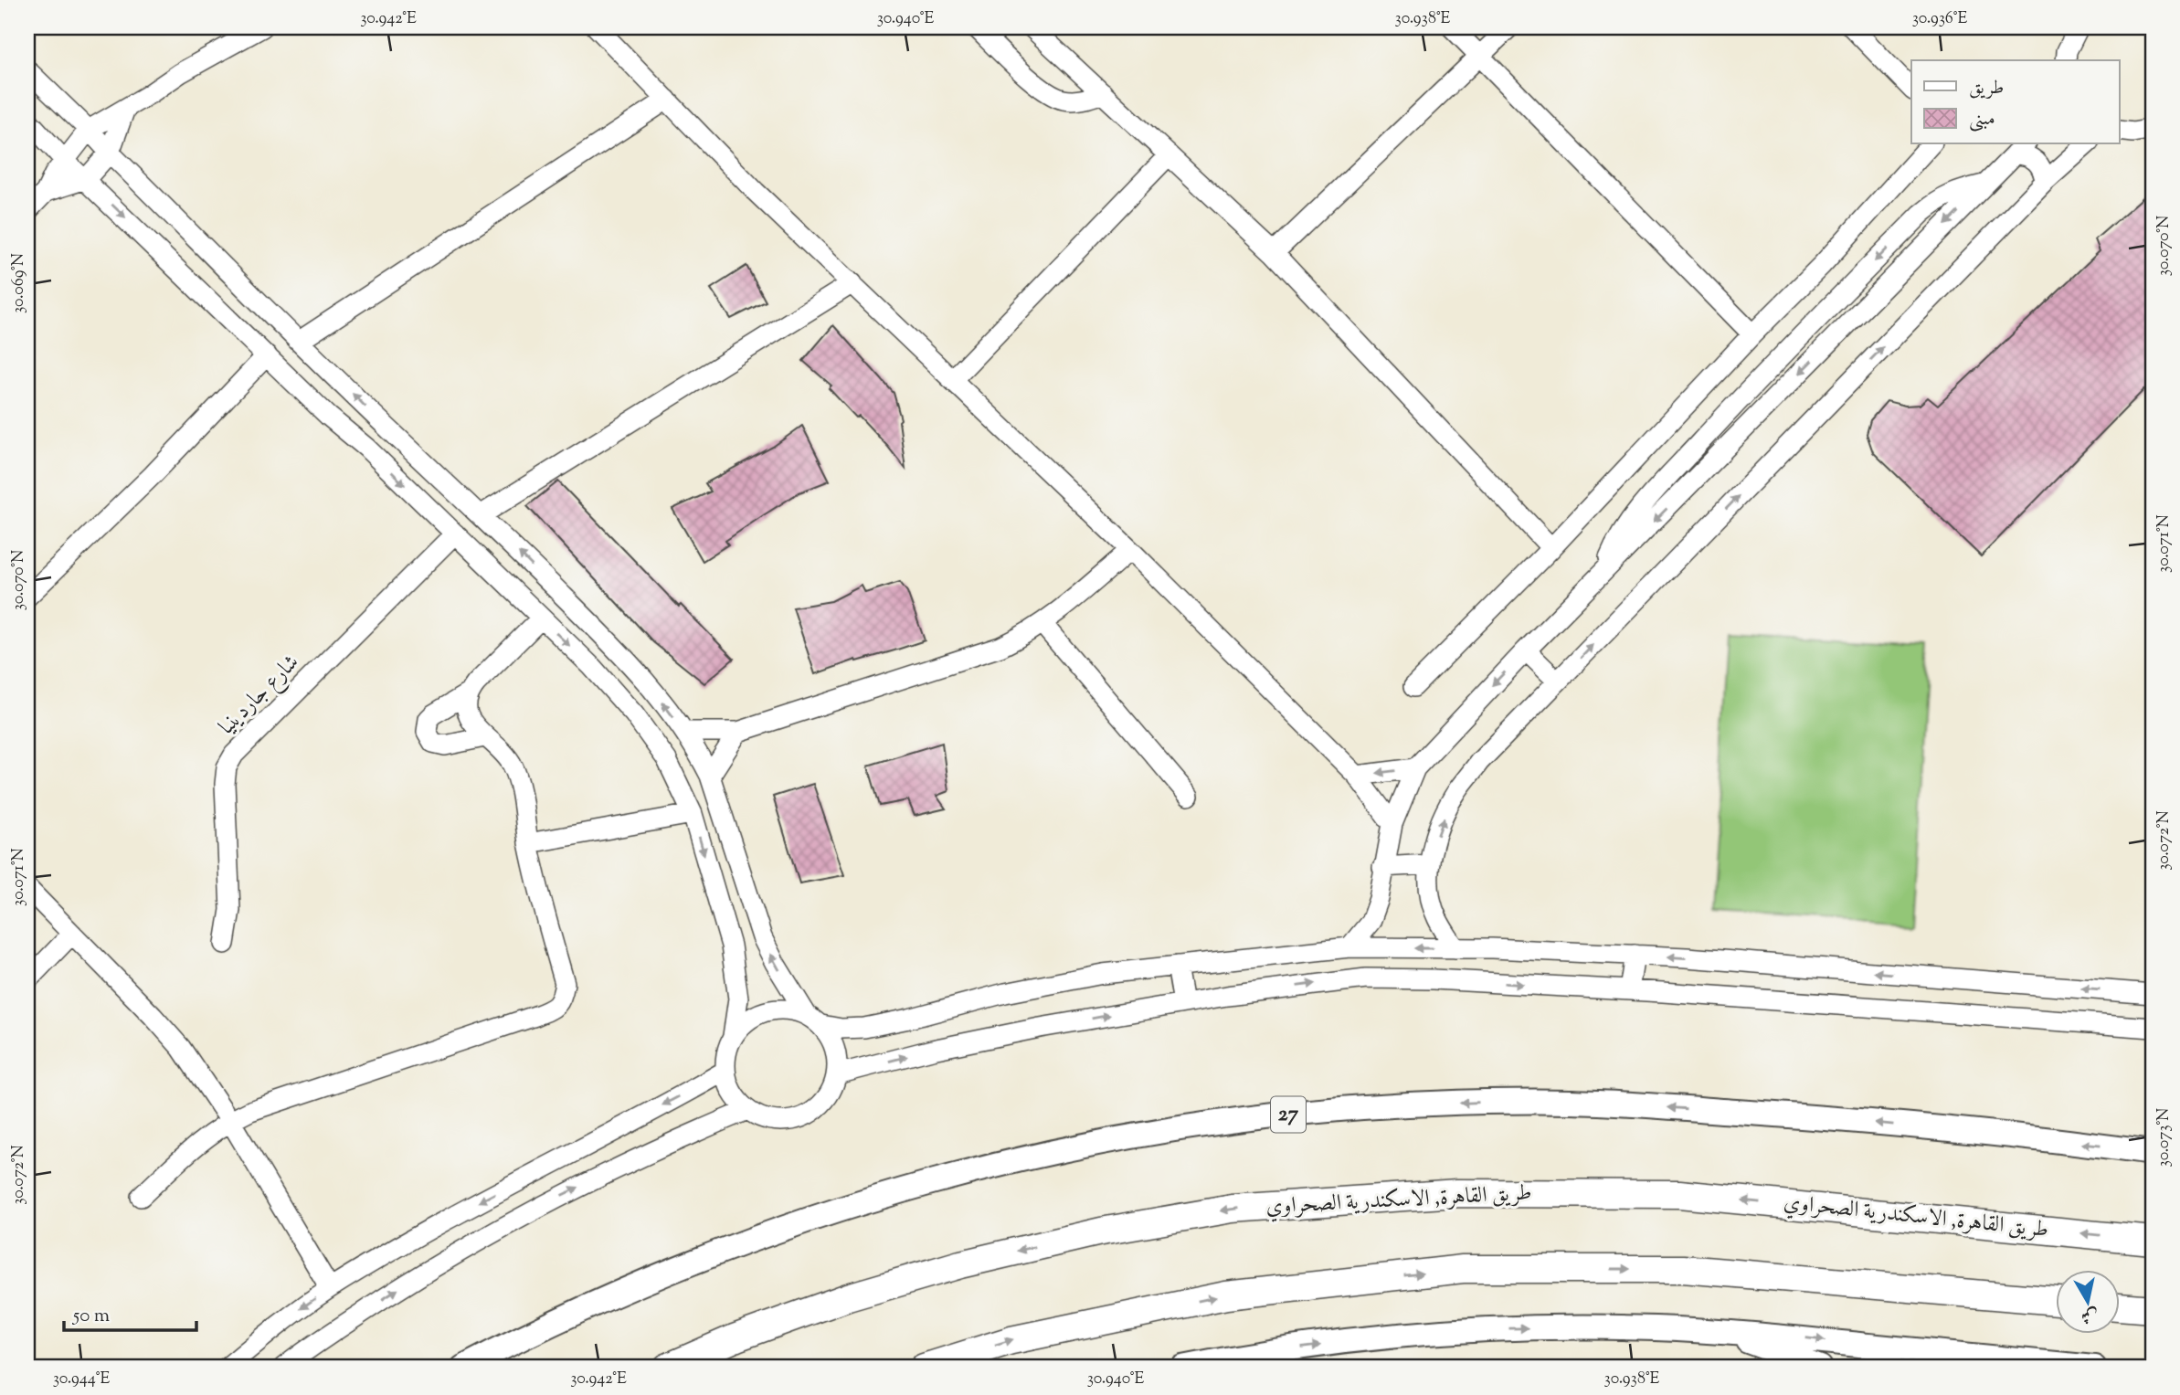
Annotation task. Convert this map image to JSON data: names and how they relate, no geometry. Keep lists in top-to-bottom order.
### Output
{
  "streets": {
    "highway": ["طريق القاهرة, الاسكندرية الصحراوي"],
    "main road": ["27"],
    "street": ["شارع جاردينيا"]
  },
  "legend": ["طريق", "مبنى"],
  "scale_bar": "50 m",
  "north": "bottom",
  "coordinates": [
    "30.942°E",
    "30.940°E",
    "30.938°E",
    "30.936°E",
    "30.070°N",
    "30.069°N",
    "30.071°N",
    "30.072°N",
    "30.073°N",
    "30.944°E"
  ]
}
